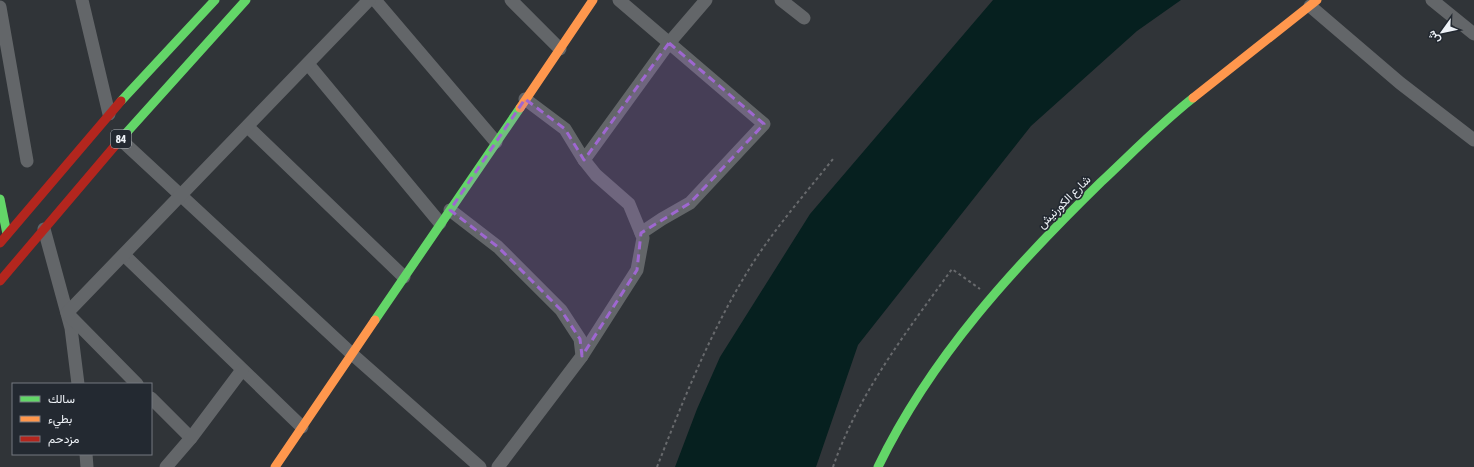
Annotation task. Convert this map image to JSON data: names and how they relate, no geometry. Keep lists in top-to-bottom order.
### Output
{
  "streets": {
    "street": ["84", "شارع الكورنيش"]
  },
  "legend": ["سالك", "بطيء", "مزدحم"],
  "north": "bottom left"
}
